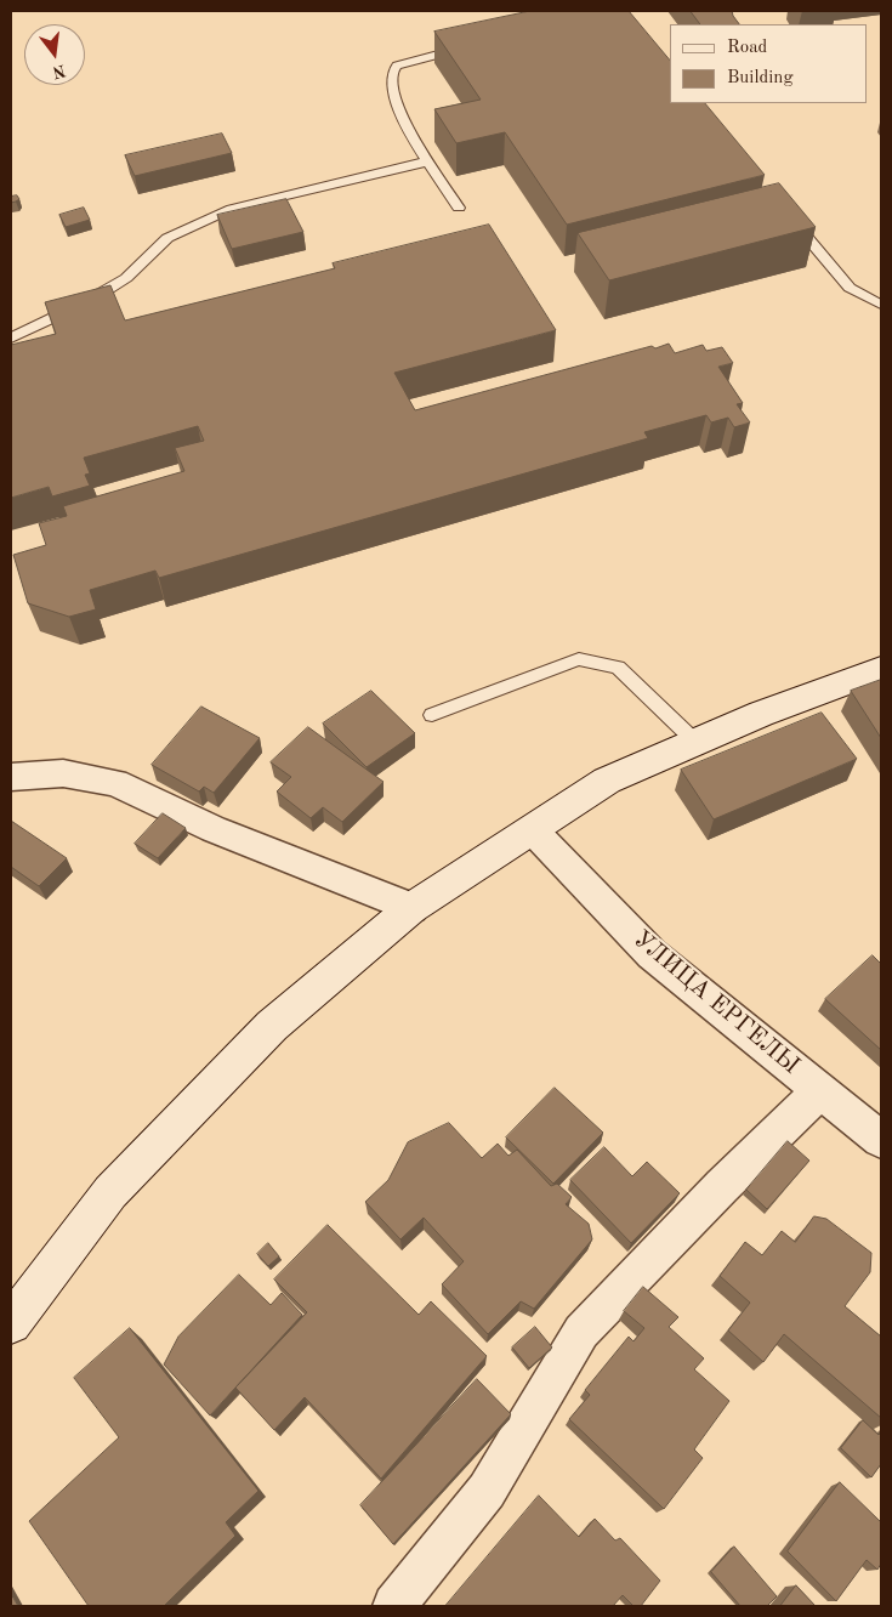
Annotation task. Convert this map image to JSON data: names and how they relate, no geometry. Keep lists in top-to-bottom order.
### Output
{
  "streets": {
    "street": ["УЛИЦА ЕРГЕЛЫ"]
  },
  "legend": ["Road", "Building"],
  "north": "bottom"
}
